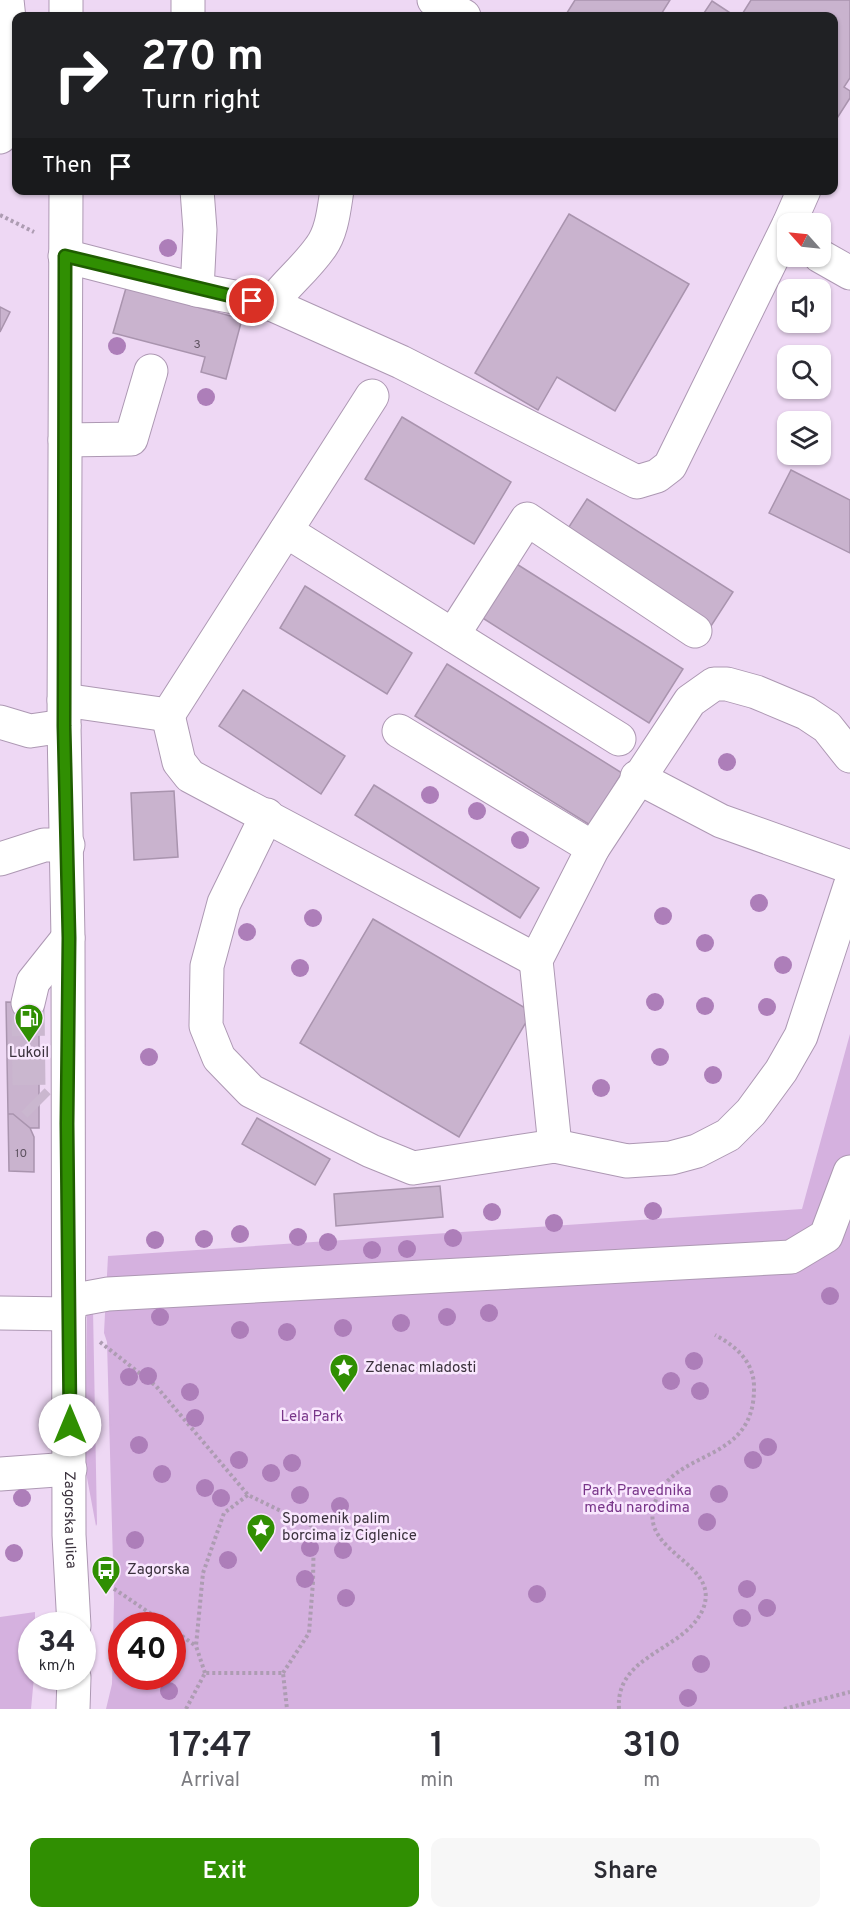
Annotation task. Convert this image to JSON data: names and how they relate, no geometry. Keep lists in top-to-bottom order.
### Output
{
  "streets": {
    "street": ["Zagorska ulica"]
  },
  "parks": ["Lela Park", "Park Pravednika među narodima"],
  "places": {
    "fuel station": ["Lukoil"],
    "place": ["Zdenac mladosti", "Spomenik palim borcima iz Ciglenice"],
    "bus stop": ["Zagorska"]
  },
  "house_numbers": ["3", "10"],
  "north": "top left",
  "page": {
    "turn": ["270 m", "Turn right"],
    "then": "Then",
    "speed": "34 km/h",
    "limit": "40",
    "eta": [
      "17:47",
      "Arrival",
      "1",
      "min",
      "310",
      "m"
    ],
    "buttons": ["Exit", "Share"]
  }
}
